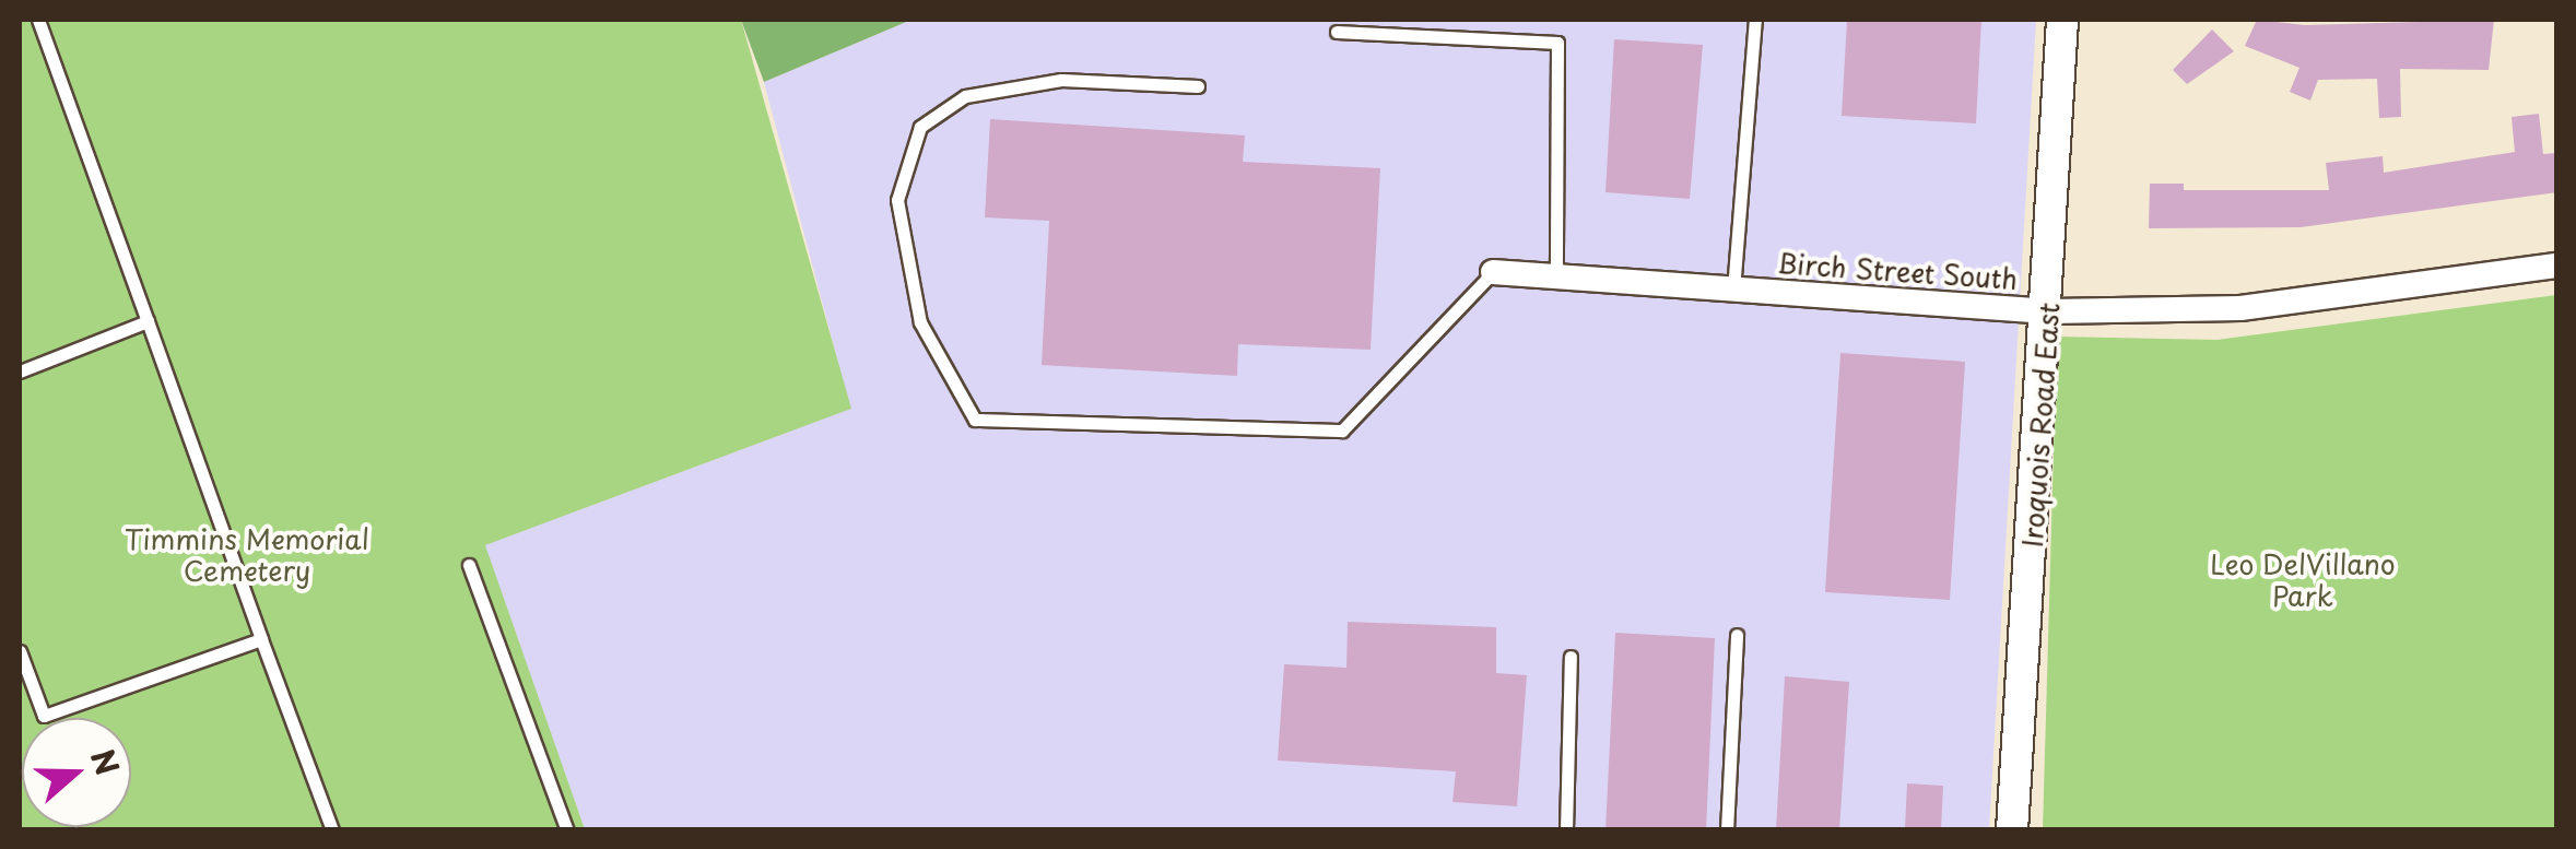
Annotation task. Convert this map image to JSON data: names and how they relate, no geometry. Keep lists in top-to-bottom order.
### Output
{
  "streets": {
    "street": ["Birch Street South", "Iroquois Road East"]
  },
  "crossings": [
    ["Birch Street South", "Iroquois Road East"]
  ],
  "parks": ["Timmins Memorial Cemetery", "Leo DelVillano Park"],
  "north": "right"
}
